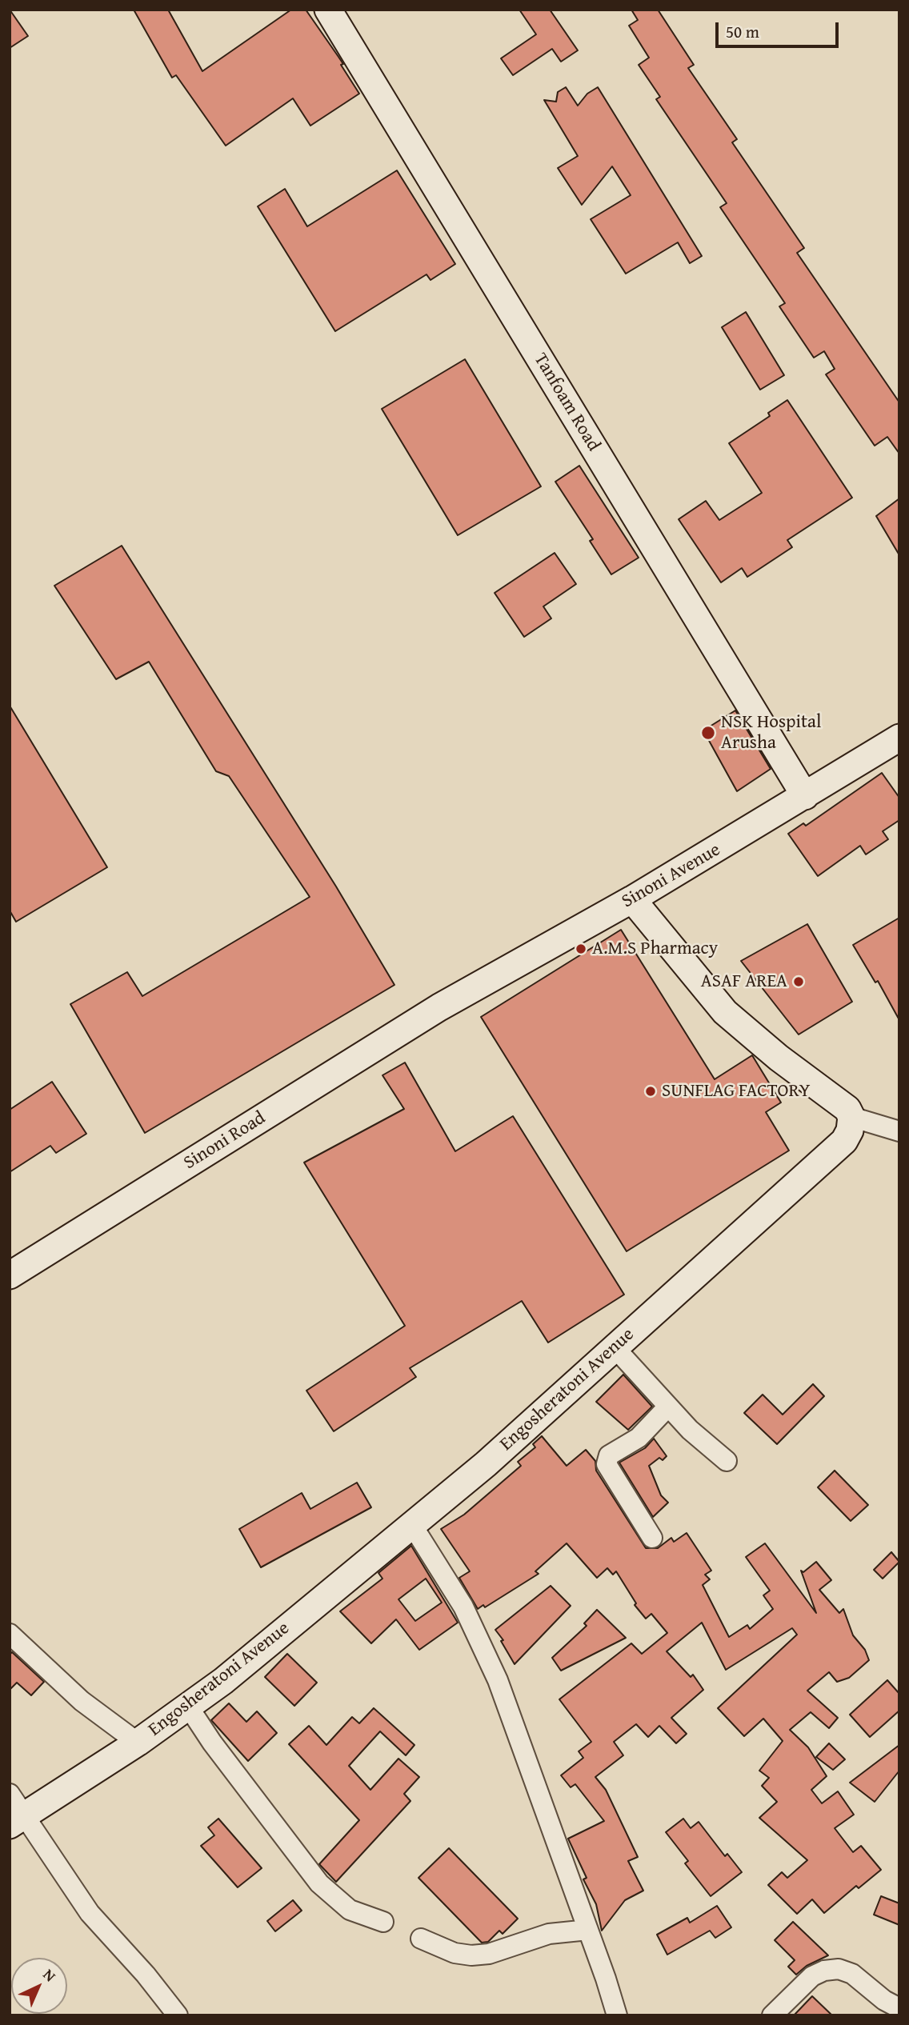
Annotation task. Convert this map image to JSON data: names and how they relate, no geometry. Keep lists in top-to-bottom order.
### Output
{
  "streets": {
    "street": [
      "Tanfoam Road",
      "Sinoni Avenue",
      "Sinoni Road",
      "Engosheratoni Avenue"
    ]
  },
  "crossings": [
    ["Tanfoam Road", "Sinoni Avenue"],
    ["Sinoni Avenue", "Sinoni Road"]
  ],
  "places": [
    "NSK Hospital Arusha",
    "A.M.S Pharmacy",
    "ASAF AREA",
    "SUNFLAG FACTORY"
  ],
  "scale_bar": "50 m",
  "north": "top right"
}
